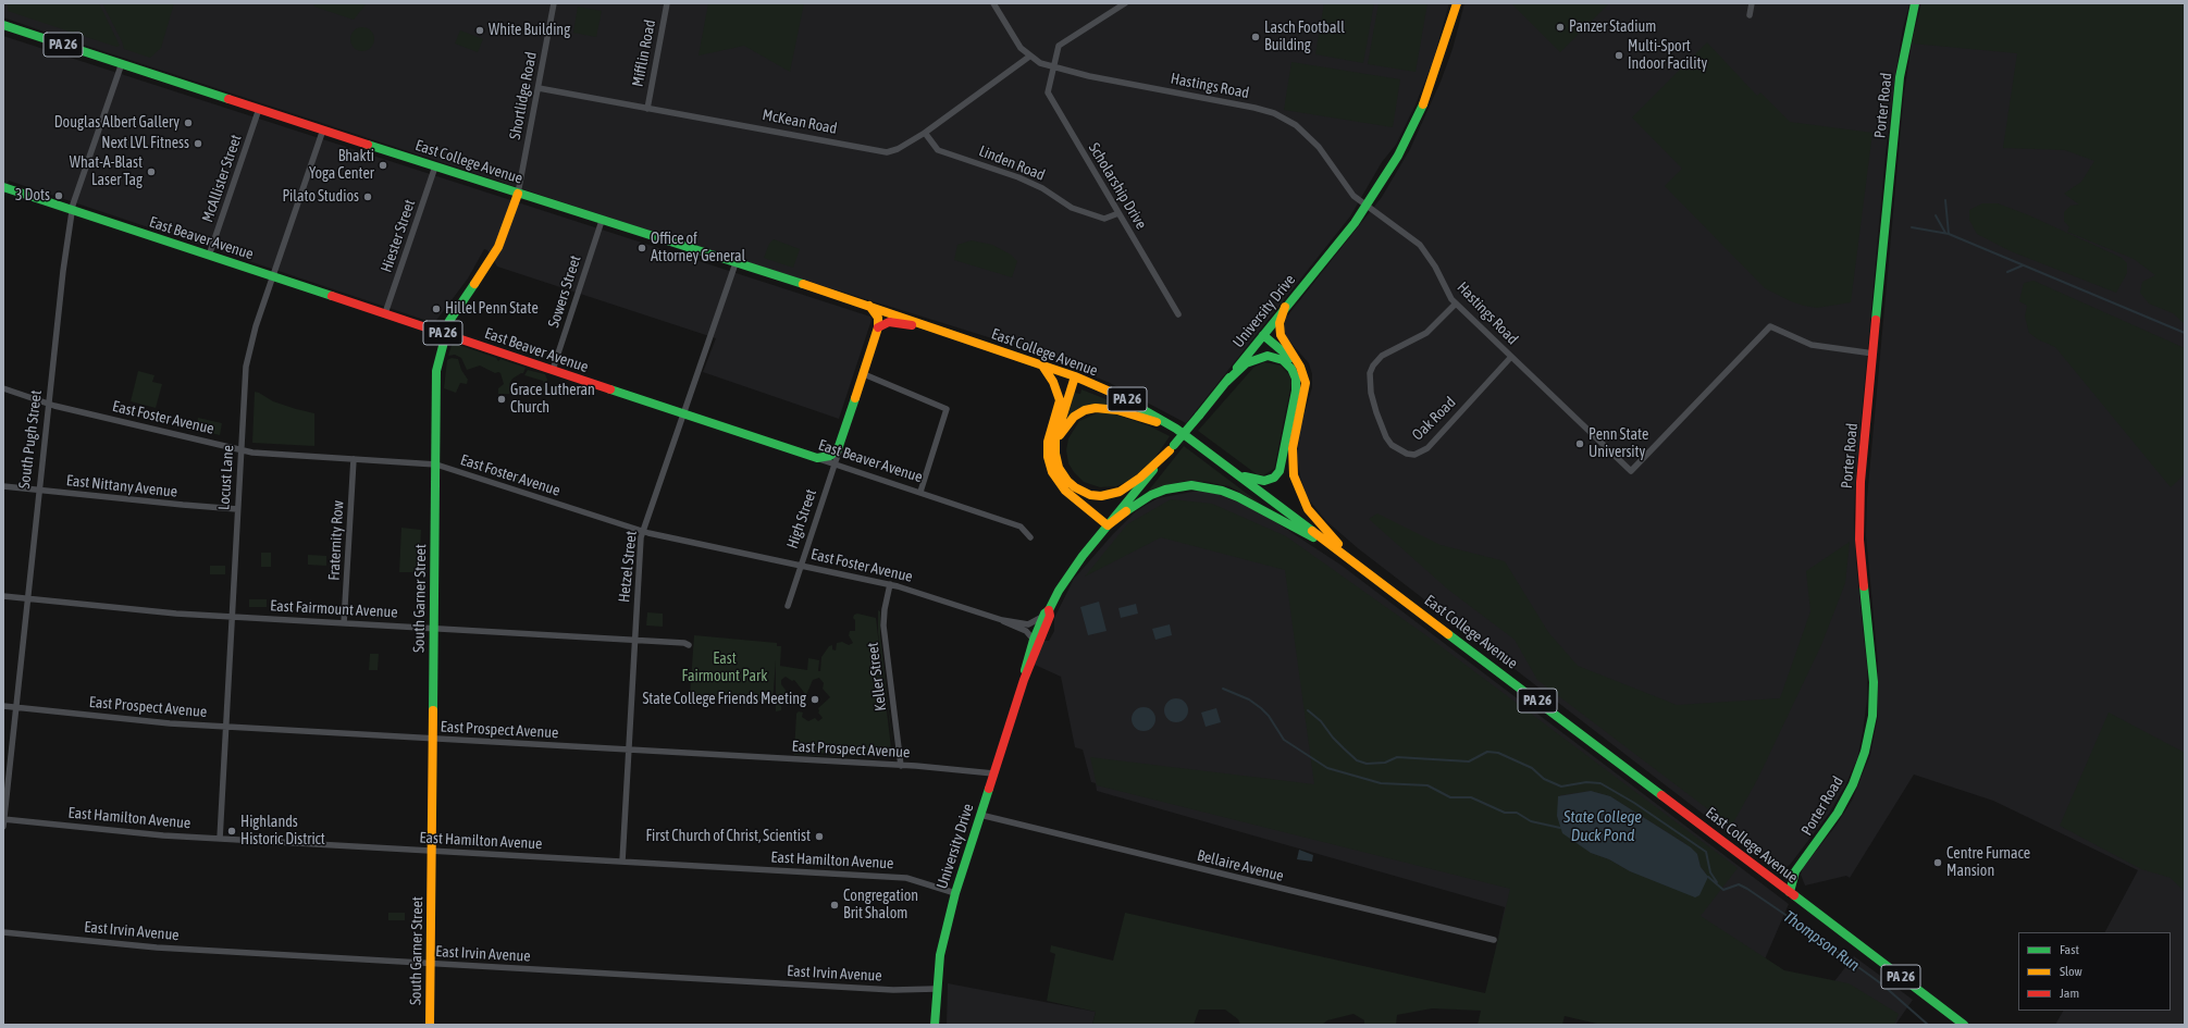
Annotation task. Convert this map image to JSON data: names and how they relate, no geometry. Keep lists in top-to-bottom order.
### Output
{
  "streets": {
    "main road": [
      "PA 26",
      "Porter Road",
      "East College Avenue",
      "East Beaver Avenue",
      "University Drive",
      "High Street",
      "South Garner Street"
    ],
    "street": [
      "Mifflin Road",
      "Hastings Road",
      "Shortlidge Road",
      "McKean Road",
      "Linden Road",
      "McAllister Street",
      "Scholarship Drive",
      "Hiester Street",
      "Sowers Street",
      "East Foster Avenue",
      "Oak Road",
      "South Pugh Street",
      "Locust Lane",
      "East Nittany Avenue",
      "Fraternity Row",
      "Hetzel Street",
      "East Fairmount Avenue",
      "Keller Street",
      "East Prospect Avenue",
      "East Hamilton Avenue",
      "Bellaire Avenue",
      "East Irvin Avenue"
    ]
  },
  "crossings": [
    ["Mifflin Road", "McKean Road"],
    ["Hastings Road", "Porter Road"],
    ["Hastings Road", "McKean Road"],
    ["Hastings Road", "Scholarship Drive"],
    ["Hastings Road", "University Drive"],
    ["Hastings Road", "Oak Road"],
    ["Shortlidge Road", "McKean Road"],
    ["Shortlidge Road", "East College Avenue"],
    ["Shortlidge Road", "South Garner Street"],
    ["Porter Road", "East College Avenue"],
    ["McKean Road", "Linden Road"],
    ["East College Avenue", "McAllister Street"],
    ["East College Avenue", "Hiester Street"],
    ["East College Avenue", "Sowers Street"],
    ["East College Avenue", "South Pugh Street"],
    ["East College Avenue", "Locust Lane"],
    ["East College Avenue", "High Street"],
    ["East College Avenue", "Hetzel Street"],
    ["East College Avenue", "South Garner Street"],
    ["Linden Road", "Scholarship Drive"],
    ["McAllister Street", "East Beaver Avenue"],
    ["Hiester Street", "East Beaver Avenue"],
    ["East Beaver Avenue", "Sowers Street"],
    ["East Beaver Avenue", "South Pugh Street"],
    ["East Beaver Avenue", "Locust Lane"],
    ["East Beaver Avenue", "High Street"],
    ["East Beaver Avenue", "Hetzel Street"],
    ["East Beaver Avenue", "South Garner Street"],
    ["University Drive", "East Foster Avenue"],
    ["University Drive", "East Prospect Avenue"],
    ["University Drive", "East Hamilton Avenue"],
    ["University Drive", "Bellaire Avenue"],
    ["University Drive", "East Irvin Avenue"],
    ["East Foster Avenue", "South Pugh Street"],
    ["East Foster Avenue", "Locust Lane"],
    ["East Foster Avenue", "High Street"],
    ["East Foster Avenue", "Fraternity Row"],
    ["East Foster Avenue", "Hetzel Street"],
    ["East Foster Avenue", "South Garner Street"],
    ["East Foster Avenue", "Keller Street"],
    ["South Pugh Street", "East Nittany Avenue"],
    ["South Pugh Street", "East Fairmount Avenue"],
    ["South Pugh Street", "East Prospect Avenue"],
    ["South Pugh Street", "East Hamilton Avenue"],
    ["Locust Lane", "East Nittany Avenue"],
    ["Locust Lane", "East Fairmount Avenue"],
    ["Locust Lane", "East Prospect Avenue"],
    ["Locust Lane", "East Hamilton Avenue"],
    ["Fraternity Row", "East Fairmount Avenue"],
    ["Hetzel Street", "East Fairmount Avenue"],
    ["Hetzel Street", "East Prospect Avenue"],
    ["Hetzel Street", "East Hamilton Avenue"],
    ["South Garner Street", "East Fairmount Avenue"],
    ["South Garner Street", "East Prospect Avenue"],
    ["South Garner Street", "East Hamilton Avenue"],
    ["South Garner Street", "East Irvin Avenue"],
    ["Keller Street", "East Prospect Avenue"]
  ],
  "water": ["State College Duck Pond", "Thompson Run"],
  "parks": ["East Fairmount Park"],
  "places": [
    "Panzer Stadium",
    "White Building",
    "Lasch Football Building",
    "Multi-Sport Indoor Facility",
    "Douglas Albert Gallery",
    "Next LVL Fitness",
    "Bhakti Yoga Center",
    "What-A-Blast Laser Tag",
    "3 Dots",
    "Pilato Studios",
    "Office of Attorney General",
    "Hillel Penn State",
    "Grace Lutheran Church",
    "Penn State University",
    "State College Friends Meeting",
    "Highlands Historic District",
    "First Church of Christ, Scientist",
    "Centre Furnace Mansion",
    "Congregation Brit Shalom"
  ],
  "legend": ["Fast", "Slow", "Jam"]
}
